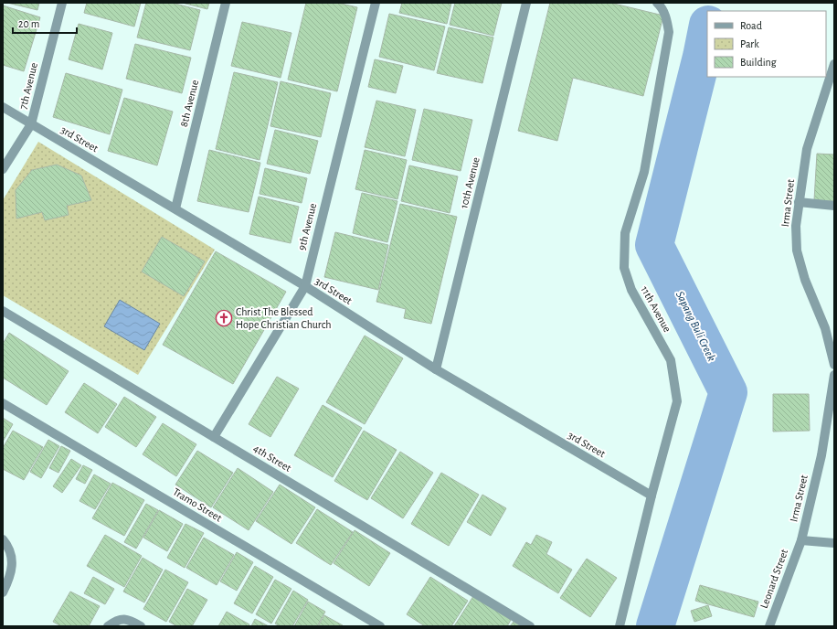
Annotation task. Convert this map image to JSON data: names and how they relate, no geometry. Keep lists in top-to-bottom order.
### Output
{
  "streets": {
    "street": [
      "7th Avenue",
      "8th Avenue",
      "3rd Street",
      "10th Avenue",
      "Irma Street",
      "9th Avenue",
      "11th Avenue",
      "4th Street",
      "Tramo Street",
      "Leonard Street"
    ]
  },
  "crossings": [
    ["7th Avenue", "3rd Street"],
    ["8th Avenue", "3rd Street"],
    ["3rd Street", "10th Avenue"],
    ["3rd Street", "9th Avenue"],
    ["3rd Street", "11th Avenue"],
    ["Irma Street", "Leonard Street"],
    ["9th Avenue", "4th Street"]
  ],
  "water": ["Sapang Buli Creek"],
  "places": {
    "church": ["Christ The Blessed Hope Christian Church"]
  },
  "legend": ["Road", "Park", "Building"],
  "scale_bar": "20 m"
}
